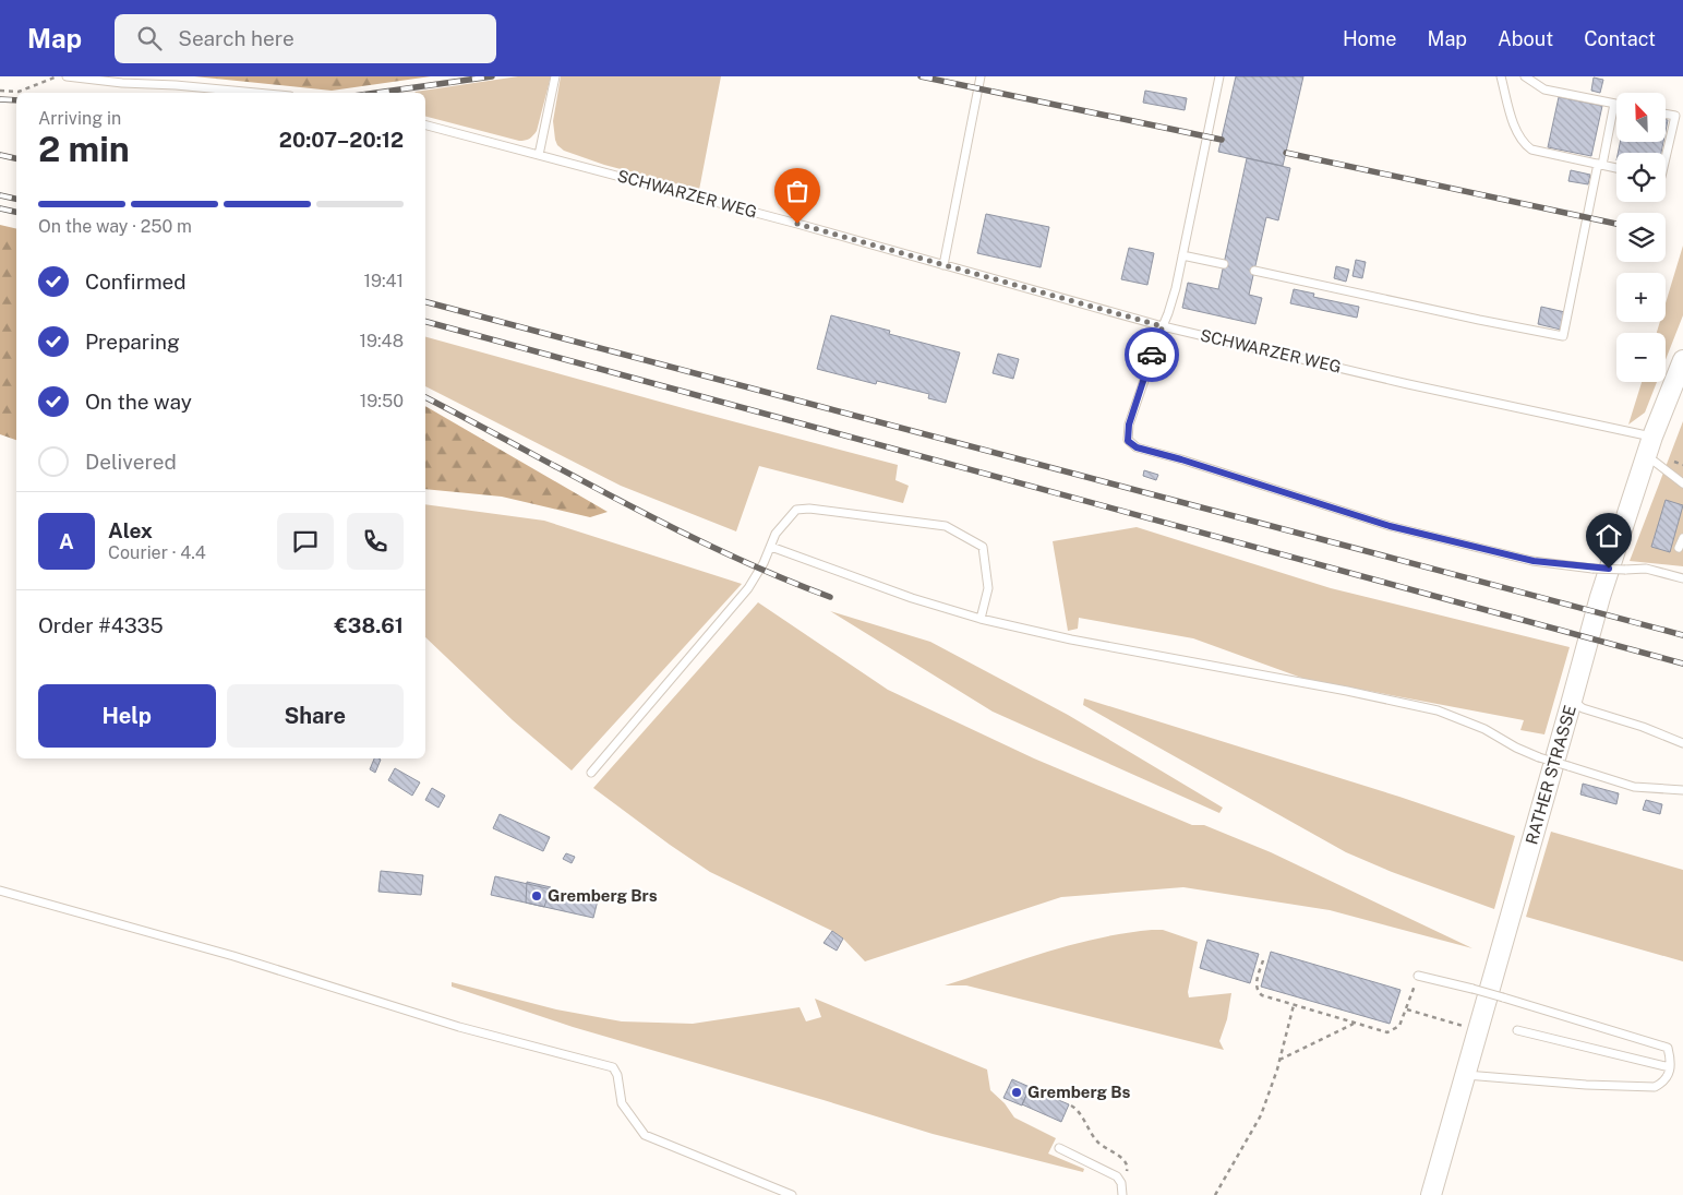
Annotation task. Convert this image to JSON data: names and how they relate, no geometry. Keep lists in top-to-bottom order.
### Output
{
  "streets": {
    "street": ["RATHER STRASSE"],
    "lane": ["SCHWARZER WEG"]
  },
  "crossings": [
    ["SCHWARZER WEG", "RATHER STRASSE"]
  ],
  "places": ["Gremberg Brs", "Gremberg Bs"],
  "north": "top left",
  "page": {
    "header": "Map",
    "search": "Search here",
    "nav": [
      "Home",
      "Map",
      "About",
      "Contact"
    ],
    "map_buttons": ["+", "−"],
    "heading": ["2 min", "Arriving in", "20:07–20:12"],
    "panel": [
      "Alex",
      "Courier · 4.4",
      "Order #4335",
      "€38.61"
    ],
    "bar": "On the way · 250 m",
    "list": [
      ["Confirmed", "19:41"],
      ["Preparing", "19:48"],
      ["On the way", "19:50"],
      "Delivered"
    ],
    "round": "A",
    "buttons": ["Help", "Share"]
  }
}
